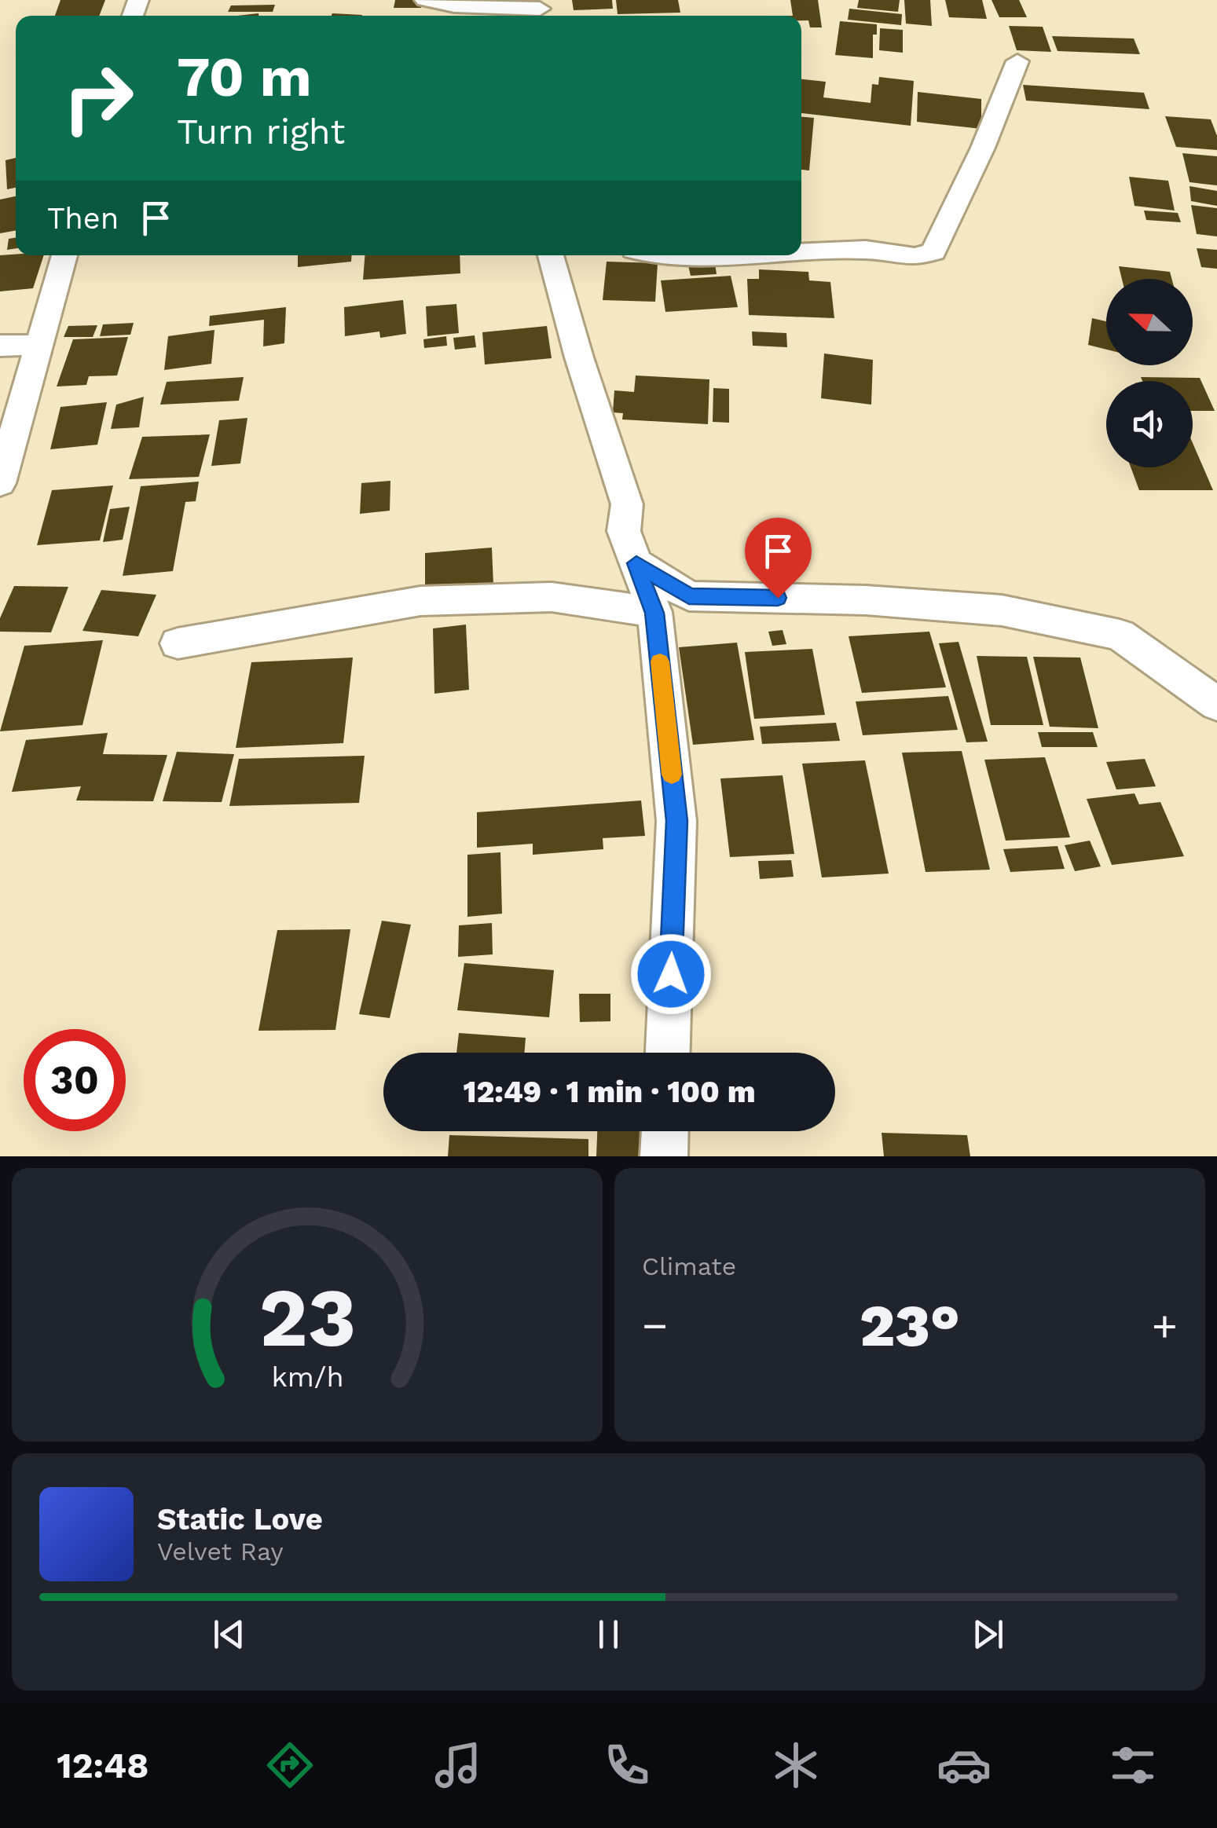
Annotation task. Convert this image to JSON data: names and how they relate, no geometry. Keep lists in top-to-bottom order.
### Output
{
  "north": "left",
  "page": {
    "turn": ["70 m", "Turn right"],
    "then": "Then",
    "limit": "30",
    "trip": "12:49 · 1 min · 100 m",
    "tile": "Climate",
    "heat": ["−", "23°", "+"],
    "song": ["Static Love", "Velvet Ray"],
    "tabs": "12:48",
    "gauge": ["23", "km/h"]
  }
}
